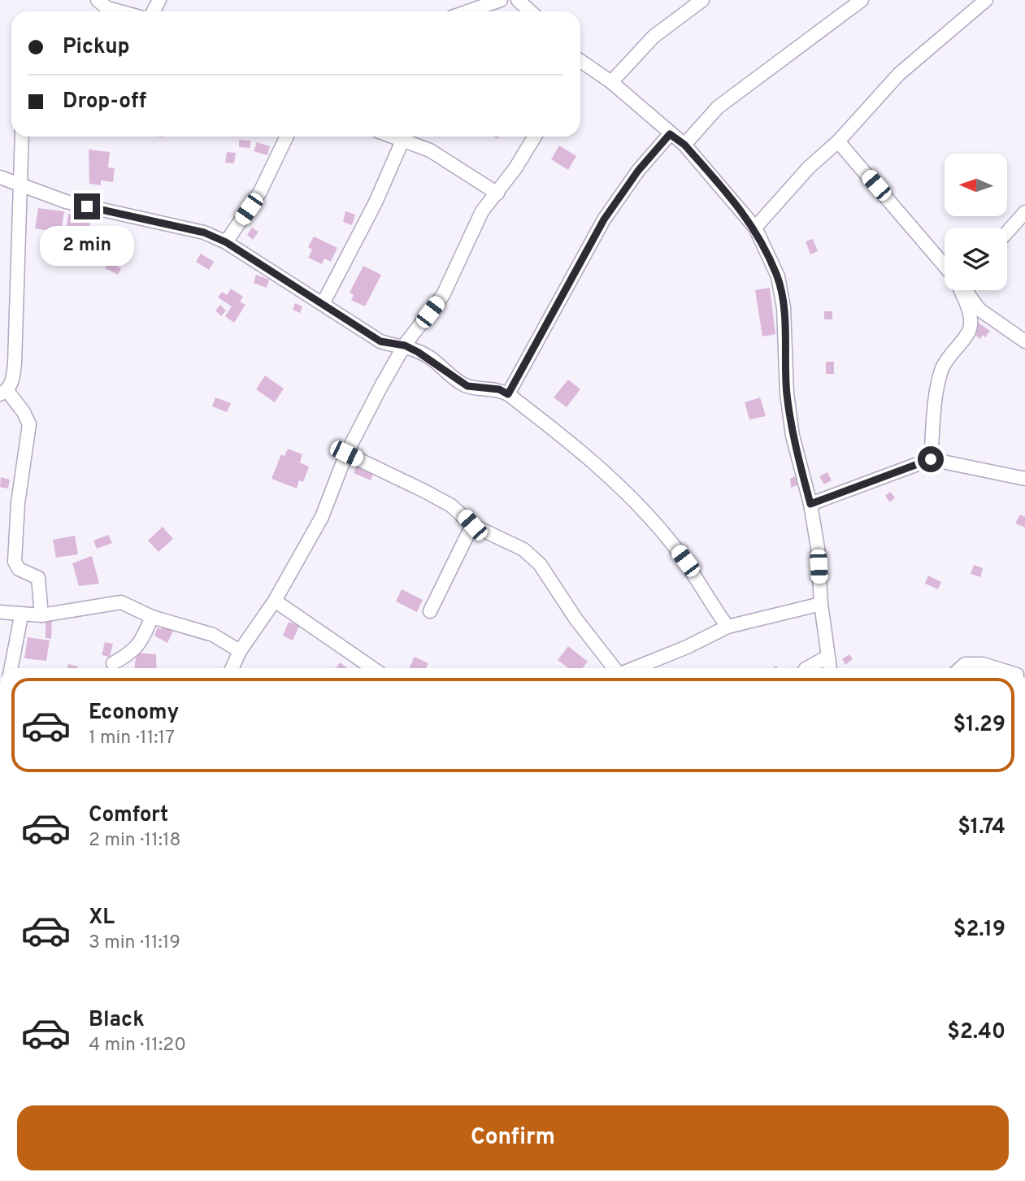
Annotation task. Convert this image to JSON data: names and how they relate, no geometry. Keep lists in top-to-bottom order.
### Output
{
  "north": "left",
  "page": {
    "banner": ["Pickup", "Drop-off"],
    "bubble": "2 min",
    "list": [
      {
        "name": "Economy",
        "note": "1 min · 11:17",
        "value": "$1.29"
      },
      {
        "name": "Comfort",
        "note": "2 min · 11:18",
        "value": "$1.74"
      },
      {
        "name": "XL",
        "note": "3 min · 11:19",
        "value": "$2.19"
      },
      {
        "name": "Black",
        "note": "4 min · 11:20",
        "value": "$2.40"
      }
    ],
    "buttons": "Confirm"
  }
}
